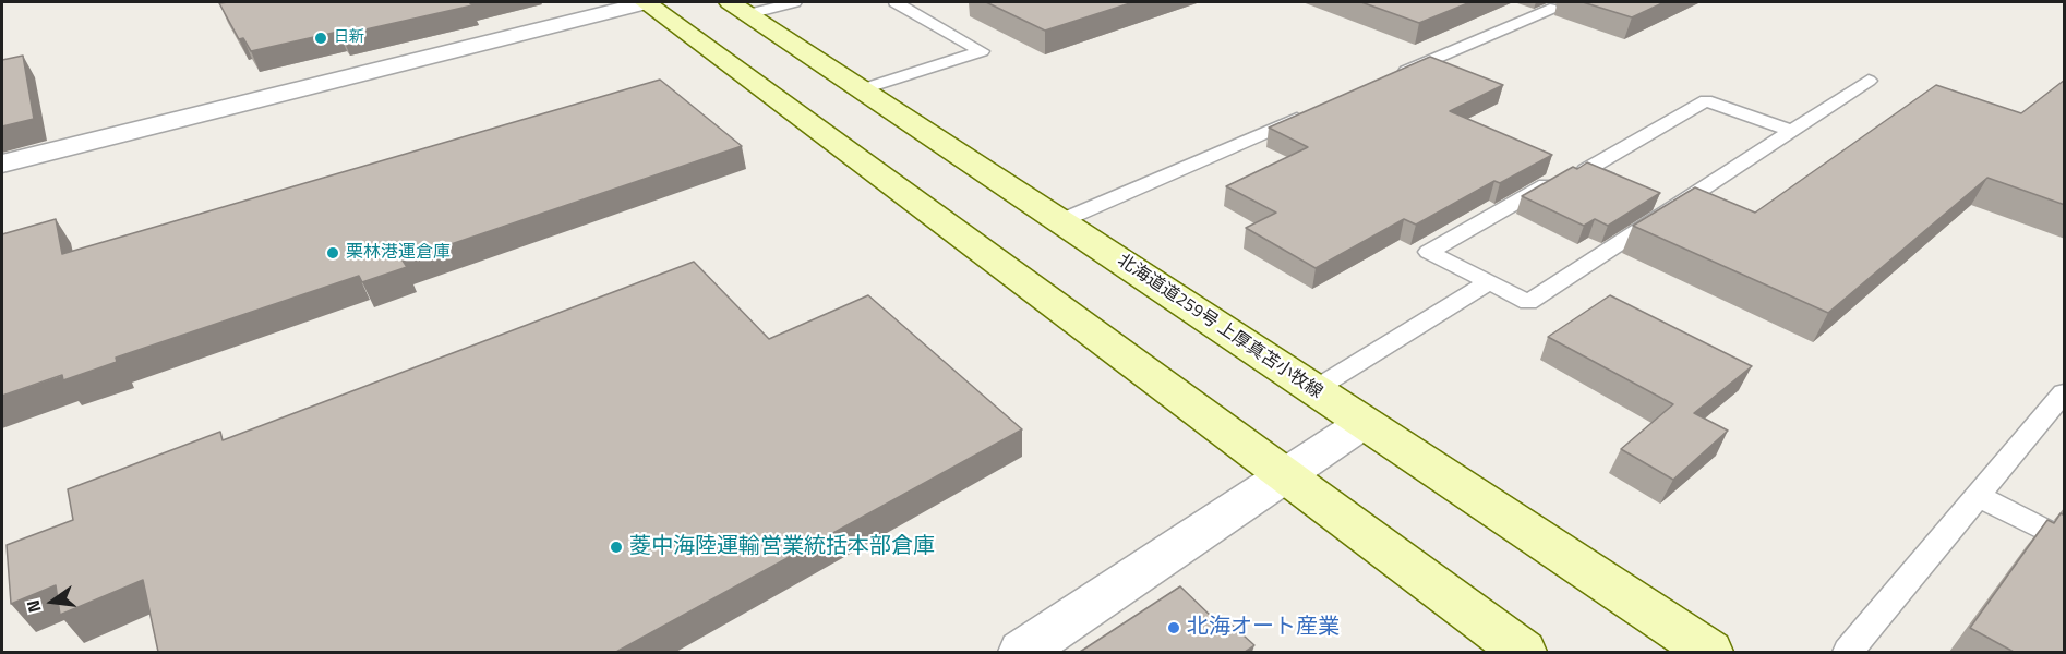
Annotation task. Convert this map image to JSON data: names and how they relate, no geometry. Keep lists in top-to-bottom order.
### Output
{
  "streets": {
    "main road": ["北海道道259号 上厚真苫小牧線"]
  },
  "places": [
    "日新",
    "栗林港運倉庫",
    "菱中海陸運輸営業統括本部倉庫",
    "北海オート産業"
  ],
  "north": "left"
}
